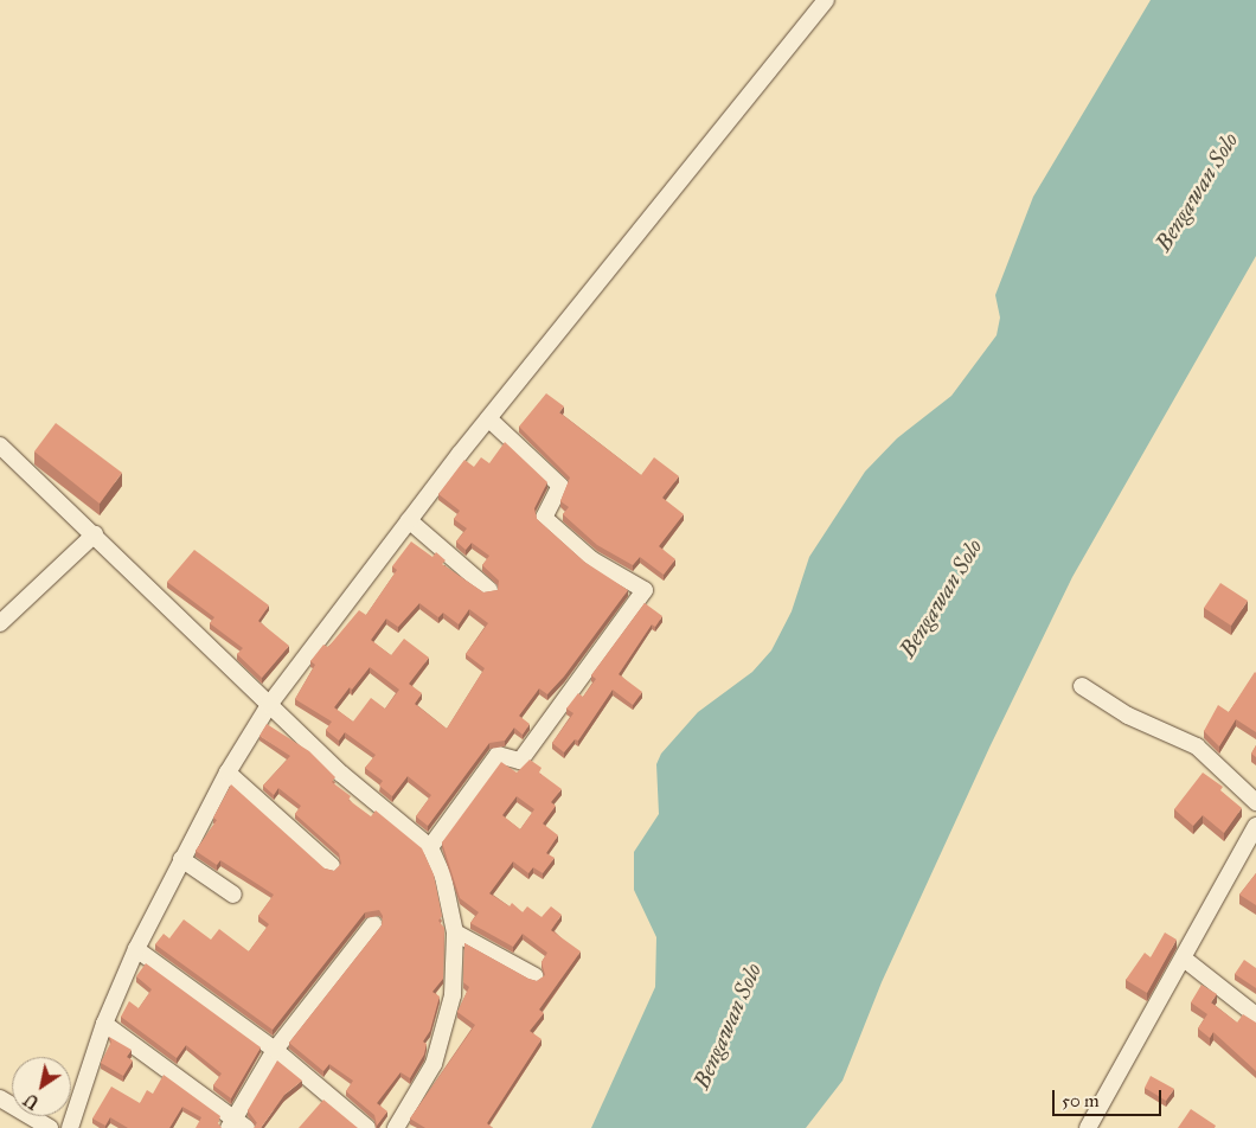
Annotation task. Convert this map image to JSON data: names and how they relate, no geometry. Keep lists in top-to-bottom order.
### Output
{
  "water": ["Bengawan Solo"],
  "scale_bar": "50 m",
  "north": "bottom left"
}
